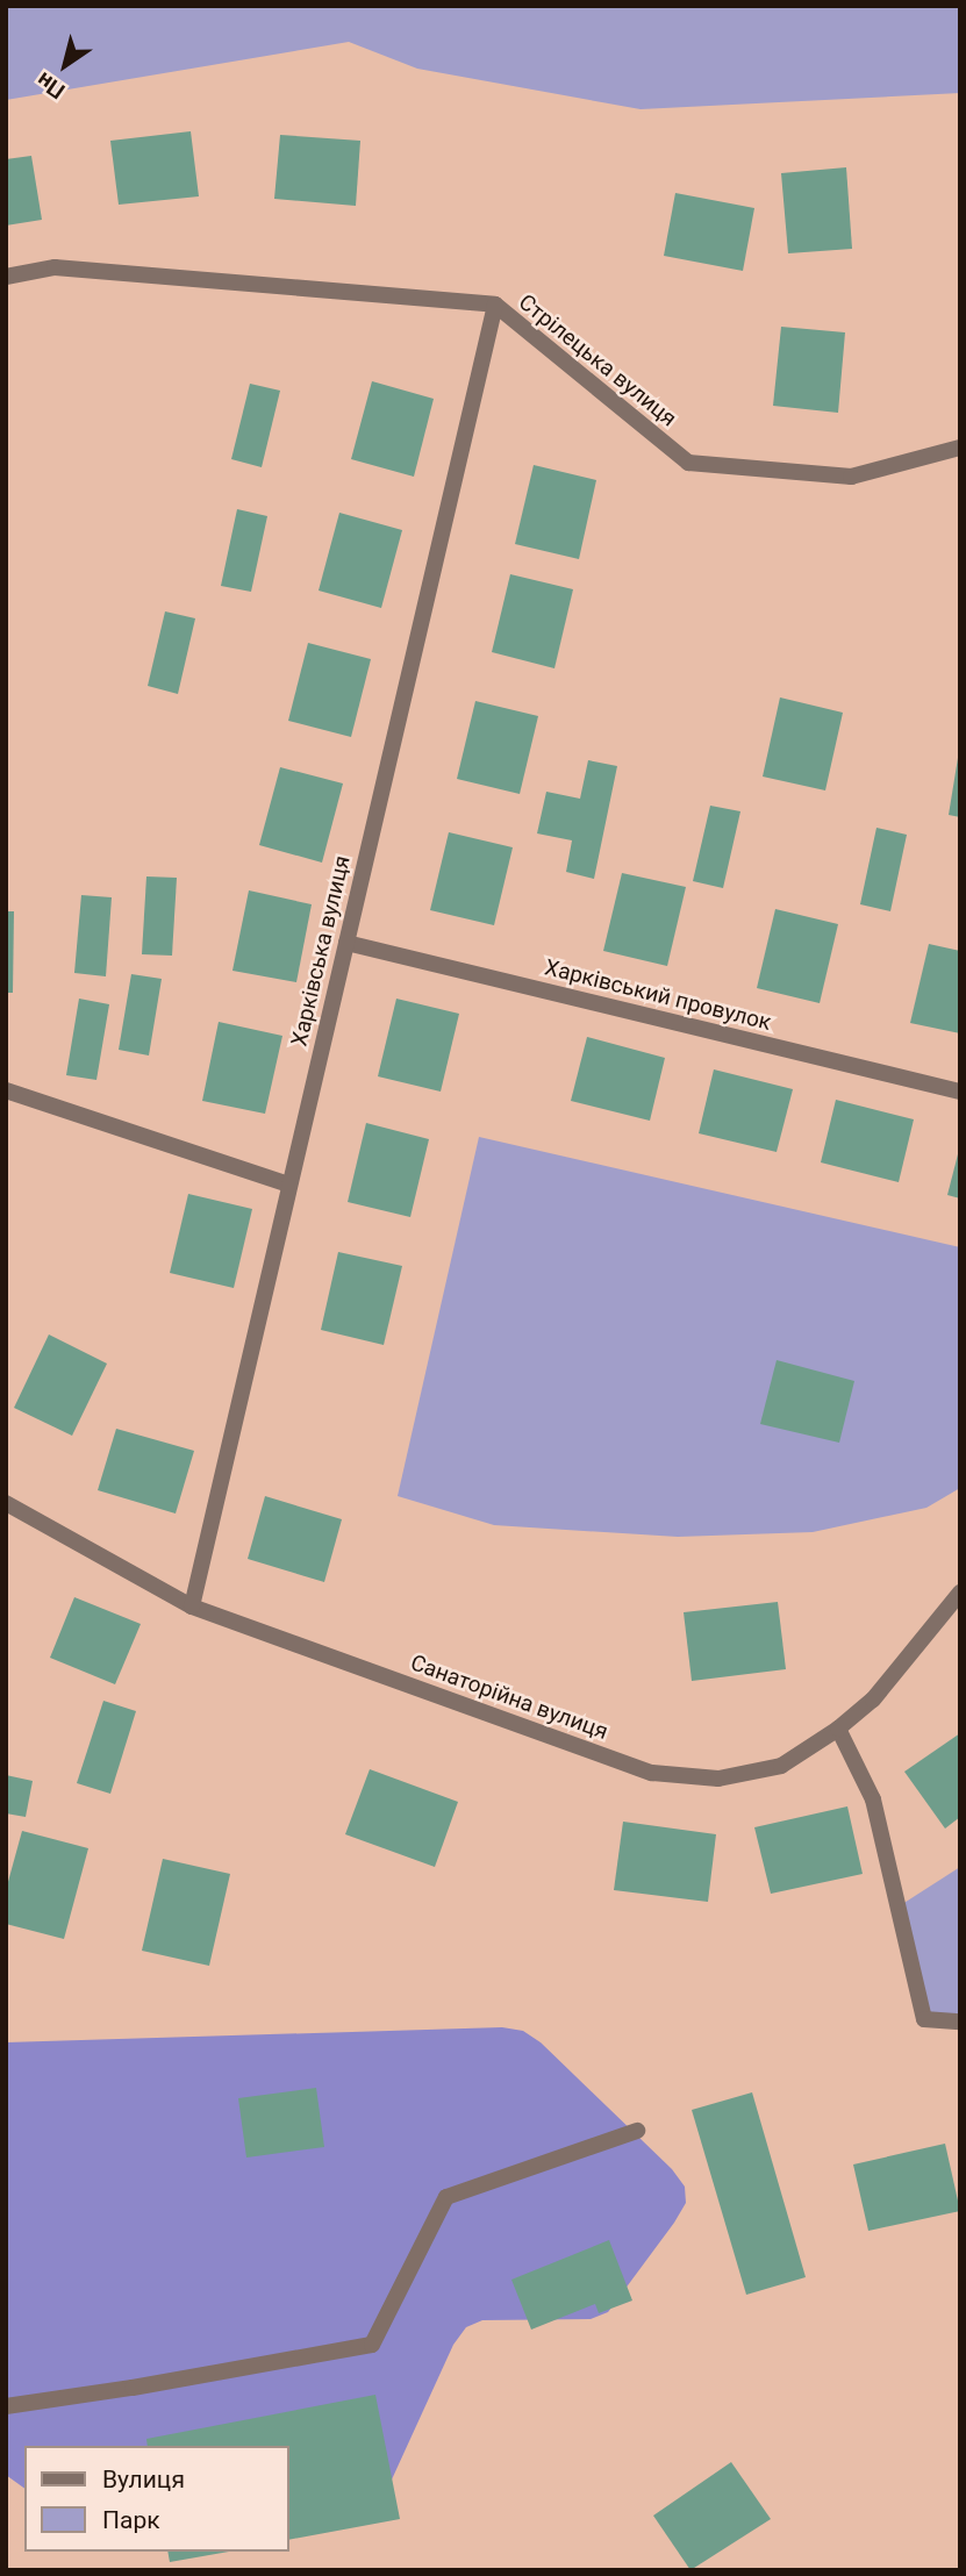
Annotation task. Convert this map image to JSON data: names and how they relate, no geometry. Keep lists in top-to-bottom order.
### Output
{
  "streets": {
    "street": [
      "Стрілецька вулиця",
      "Харківська вулиця",
      "Харківський провулок",
      "Санаторійна вулиця"
    ]
  },
  "crossings": [
    ["Стрілецька вулиця", "Харківська вулиця"],
    ["Харківська вулиця", "Харківський провулок"],
    ["Харківська вулиця", "Санаторійна вулиця"]
  ],
  "legend": ["Вулиця", "Парк"],
  "north": "bottom left"
}
